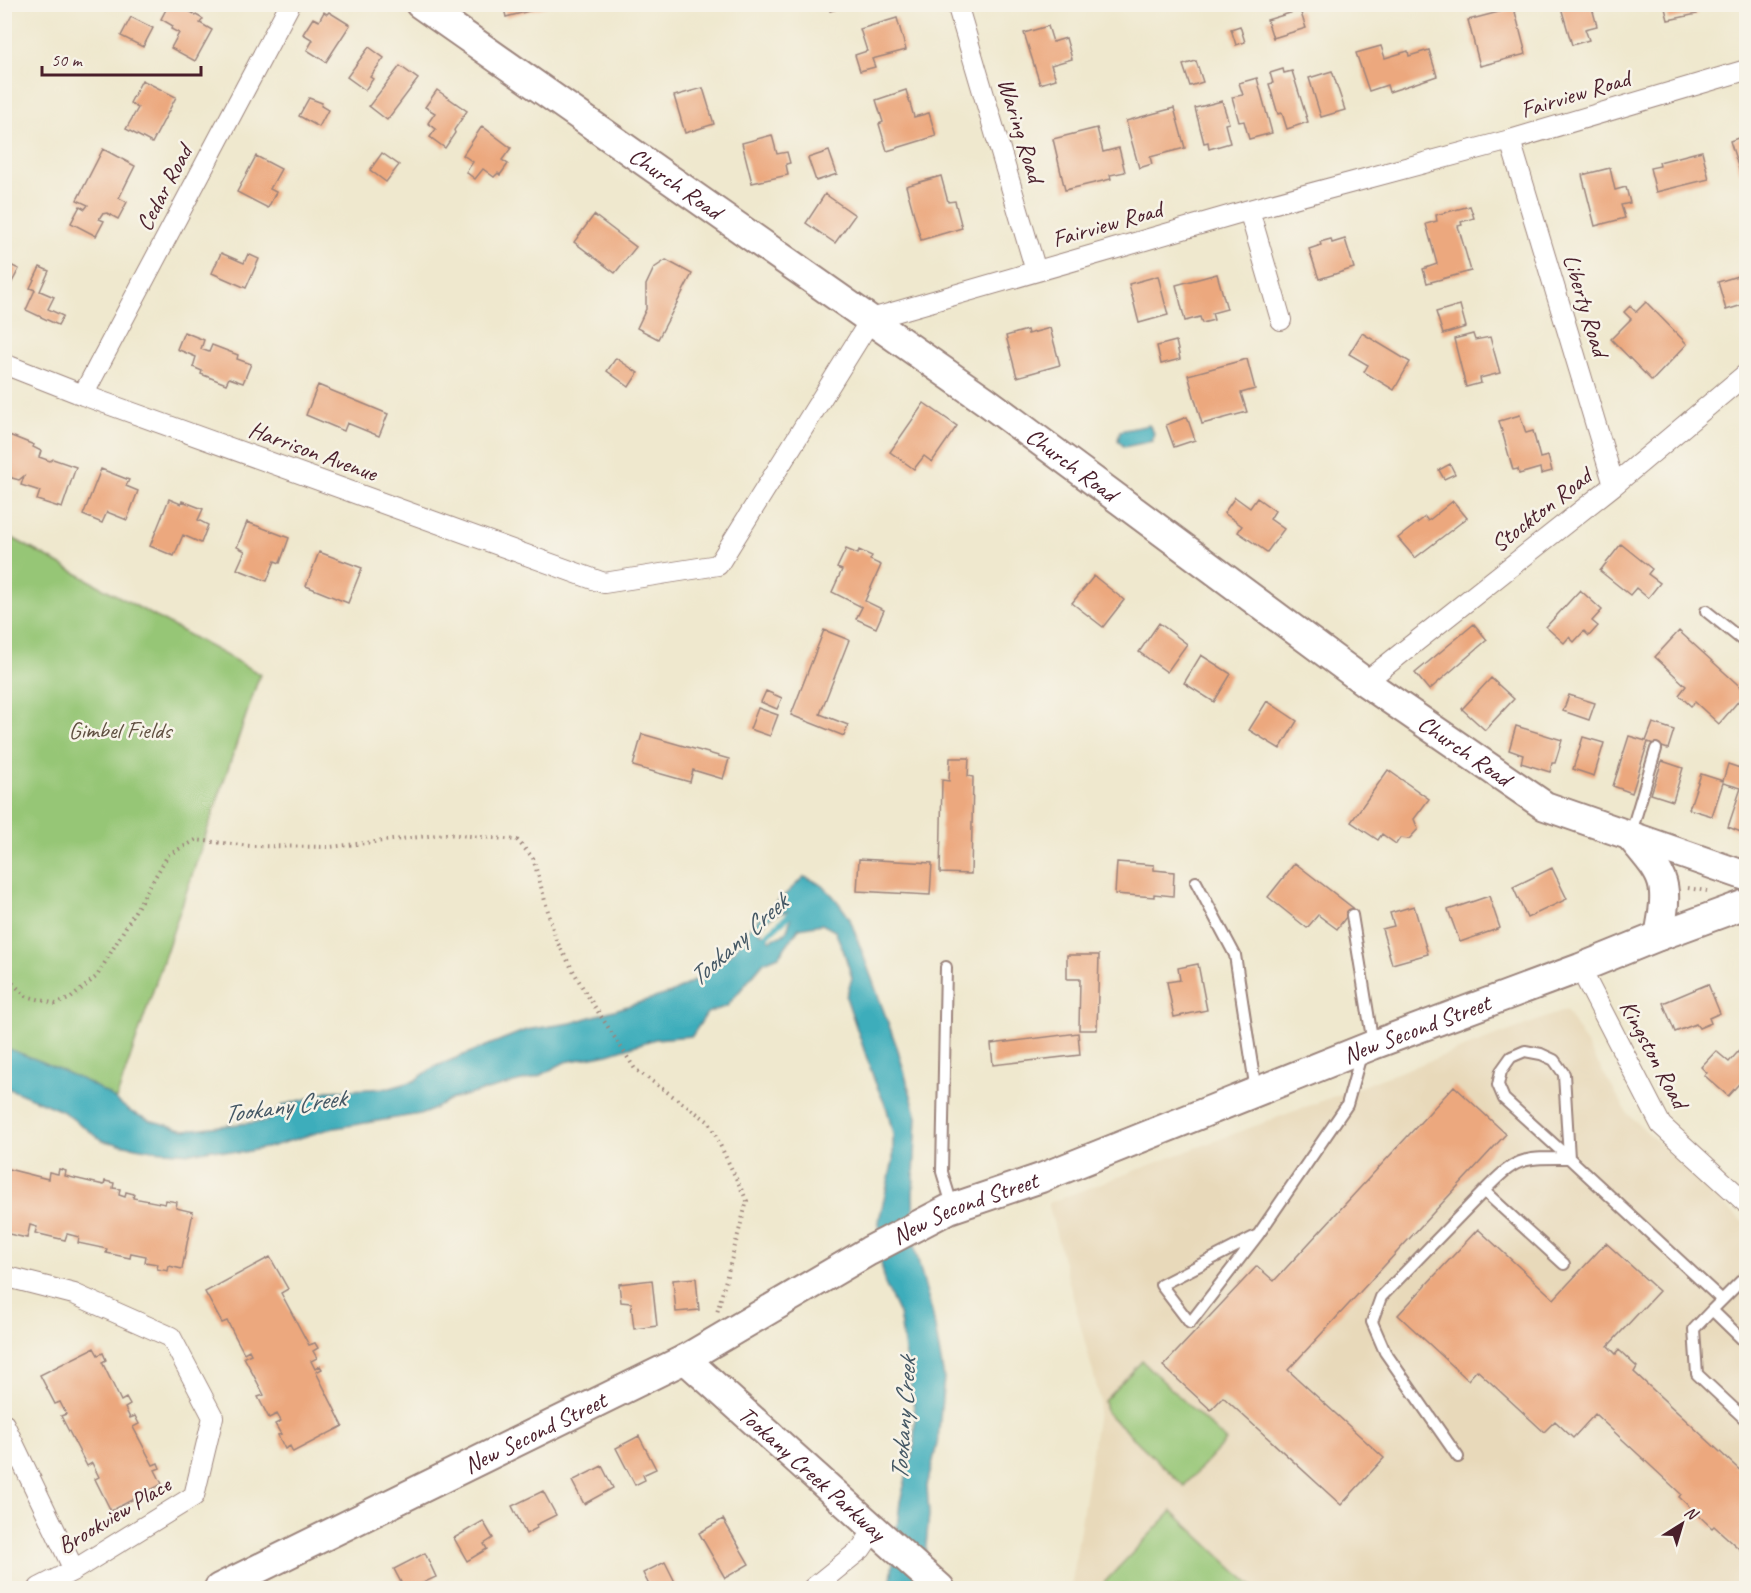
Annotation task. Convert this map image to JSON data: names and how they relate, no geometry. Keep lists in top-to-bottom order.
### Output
{
  "streets": {
    "street": [
      "Fairview Road",
      "Waring Road",
      "Church Road",
      "Cedar Road",
      "Liberty Road",
      "Harrison Avenue",
      "Stockton Road",
      "New Second Street",
      "Kingston Road",
      "Tookany Creek Parkway",
      "Brookview Place"
    ]
  },
  "crossings": [
    ["Fairview Road", "Waring Road"],
    ["Fairview Road", "Church Road"],
    ["Fairview Road", "Liberty Road"],
    ["Fairview Road", "Harrison Avenue"],
    ["Church Road", "Harrison Avenue"],
    ["Church Road", "Stockton Road"],
    ["Cedar Road", "Harrison Avenue"],
    ["Liberty Road", "Stockton Road"],
    ["New Second Street", "Kingston Road"],
    ["New Second Street", "Tookany Creek Parkway"]
  ],
  "water": ["Tookany Creek"],
  "parks": ["Gimbel Fields"],
  "scale_bar": "50 m",
  "north": "top right"
}
